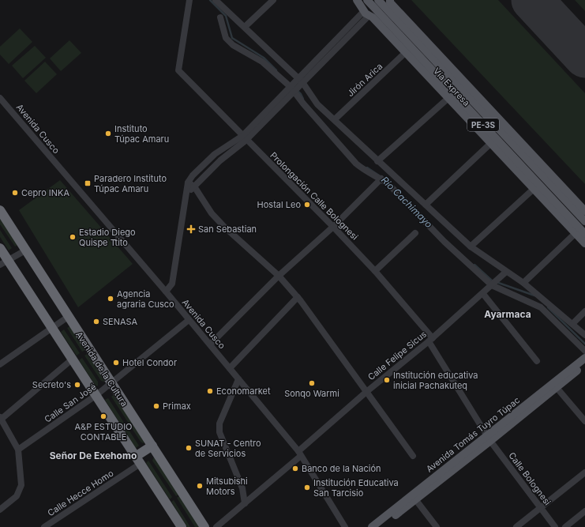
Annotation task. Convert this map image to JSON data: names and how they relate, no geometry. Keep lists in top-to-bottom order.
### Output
{
  "streets": {
    "highway": ["Avenida de la Cultura"],
    "main road": ["Vía Expresa", "PE-3S", "Avenida Tomás Tuyro Túpac"],
    "street": [
      "Jirón Arica",
      "Avenida Cusco",
      "Prolongación Calle Bolognesi",
      "Calle Felipe Sicus",
      "Calle San José",
      "Calle Bolognesi",
      "Calle Hecce Homo"
    ]
  },
  "crossings": [
    ["Jirón Arica", "Vía Expresa"],
    ["Avenida Cusco", "Calle Felipe Sicus"],
    ["Avenida Cusco", "Calle San José"],
    ["Prolongación Calle Bolognesi", "Calle Felipe Sicus"],
    ["Prolongación Calle Bolognesi", "Avenida Tomás Tuyro Túpac"],
    ["Prolongación Calle Bolognesi", "Calle Bolognesi"],
    ["Avenida de la Cultura", "Calle San José"],
    ["Avenida Tomás Tuyro Túpac", "Calle Bolognesi"]
  ],
  "districts": ["Ayarmaca", "Señor De Exehomo"],
  "water": ["Río Cachimayo"],
  "places": {
    "other": [
      "Instituto Túpac Amaru",
      "Cepro INKA",
      "Hostal Leo",
      "Estadio Diego Quispe Ttito",
      "Agencia agraria Cusco",
      "SENASA",
      "Hotel Condor",
      "Institución educativa inicial Pachakuteq",
      "Sonqo Warmi",
      "Secreto's",
      "Economarket",
      "Primax",
      "A&P ESTUDIO CONTABLE",
      "SUNAT - Centro de Servicios",
      "Banco de la Nación",
      "Mitsubishi Motors",
      "Institución Educativa San Tarcisio"
    ],
    "transit": ["Paradero Instituto Túpac Amaru"],
    "health": ["San Sebastian"]
  }
}
